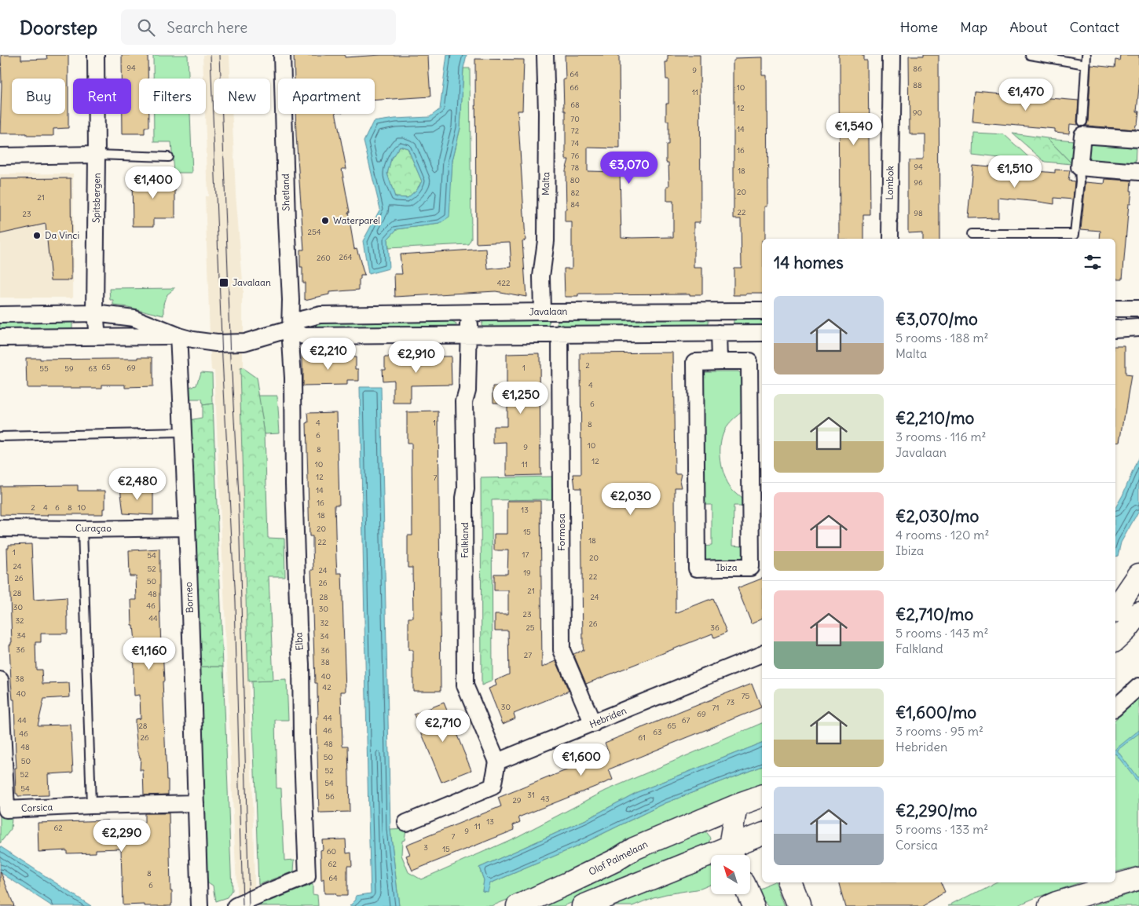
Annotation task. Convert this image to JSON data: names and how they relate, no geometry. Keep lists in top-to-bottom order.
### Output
{
  "streets": {
    "street": [
      "Lombok",
      "Malta",
      "Shetland",
      "Spitsbergen",
      "Javalaan",
      "Curaçao",
      "Formosa",
      "Falkland",
      "Ibiza",
      "Borneo",
      "Elba",
      "Hebriden",
      "Corsica",
      "Olof Palmelaan"
    ]
  },
  "crossings": [
    ["Malta", "Javalaan"],
    ["Shetland", "Javalaan"],
    ["Shetland", "Elba"],
    ["Spitsbergen", "Javalaan"],
    ["Javalaan", "Falkland"],
    ["Javalaan", "Borneo"],
    ["Javalaan", "Elba"],
    ["Curaçao", "Borneo"],
    ["Formosa", "Hebriden"],
    ["Falkland", "Hebriden"],
    ["Borneo", "Corsica"]
  ],
  "places": {
    "other": ["Waterparel", "Da Vinci"],
    "transit": ["Javalaan"]
  },
  "house_numbers": [
    "94",
    "86",
    "9",
    "64",
    "88",
    "66",
    "10",
    "11",
    "68",
    "12",
    "90",
    "70",
    "14",
    "72",
    "74",
    "16",
    "76",
    "94",
    "78",
    "18",
    "80",
    "96",
    "20",
    "82",
    "21",
    "84",
    "22",
    "98",
    "23",
    "254",
    "264",
    "260",
    "422",
    "2",
    "65",
    "69",
    "1",
    "55",
    "59",
    "63",
    "4",
    "6",
    "4",
    "1",
    "8",
    "6",
    "10",
    "9",
    "8",
    "12",
    "10",
    "11",
    "12",
    "7",
    "14",
    "16",
    "2",
    "4",
    "6",
    "8",
    "10",
    "13",
    "18",
    "20",
    "15",
    "18",
    "22",
    "1",
    "17",
    "54",
    "20",
    "24",
    "52",
    "24",
    "19",
    "22",
    "26",
    "50",
    "26",
    "21",
    "28",
    "48",
    "28",
    "24",
    "46",
    "30",
    "30",
    "23",
    "44",
    "32",
    "32",
    "26",
    "25",
    "36",
    "34",
    "34",
    "36",
    "36",
    "27",
    "38",
    "40",
    "38",
    "42",
    "40",
    "75",
    "73",
    "30",
    "71",
    "69",
    "44",
    "44",
    "67",
    "28",
    "65",
    "46",
    "63",
    "46",
    "26",
    "61",
    "48",
    "48",
    "50",
    "50",
    "52",
    "52",
    "54",
    "54",
    "31",
    "56",
    "43",
    "29",
    "13",
    "11",
    "62",
    "9",
    "7",
    "3",
    "15",
    "60",
    "62",
    "8",
    "64",
    "6"
  ],
  "north": "top left",
  "page": {
    "header": "Doorstep",
    "search": "Search here",
    "nav": [
      "Home",
      "Map",
      "About",
      "Contact"
    ],
    "price": [
      "€1,470",
      "€1,540",
      "€3,070",
      "€1,510",
      "€1,400",
      "€2,210",
      "€2,910",
      "€1,250",
      "€2,480",
      "€2,030",
      "€1,160",
      "€2,710",
      "€1,600",
      "€2,290"
    ],
    "chip": [
      "Buy",
      "Rent",
      "Filters",
      "New",
      "Apartment"
    ],
    "heading": "14 homes",
    "list": [
      {
        "name": "€3,070/mo",
        "note": "5 rooms · 188 m² · Malta"
      },
      {
        "name": "€2,210/mo",
        "note": "3 rooms · 116 m² · Javalaan"
      },
      {
        "name": "€2,030/mo",
        "note": "4 rooms · 120 m² · Ibiza"
      },
      {
        "name": "€2,710/mo",
        "note": "5 rooms · 143 m² · Falkland"
      },
      {
        "name": "€1,600/mo",
        "note": "3 rooms · 95 m² · Hebriden"
      },
      {
        "name": "€2,290/mo",
        "note": "5 rooms · 133 m² · Corsica"
      }
    ]
  }
}
